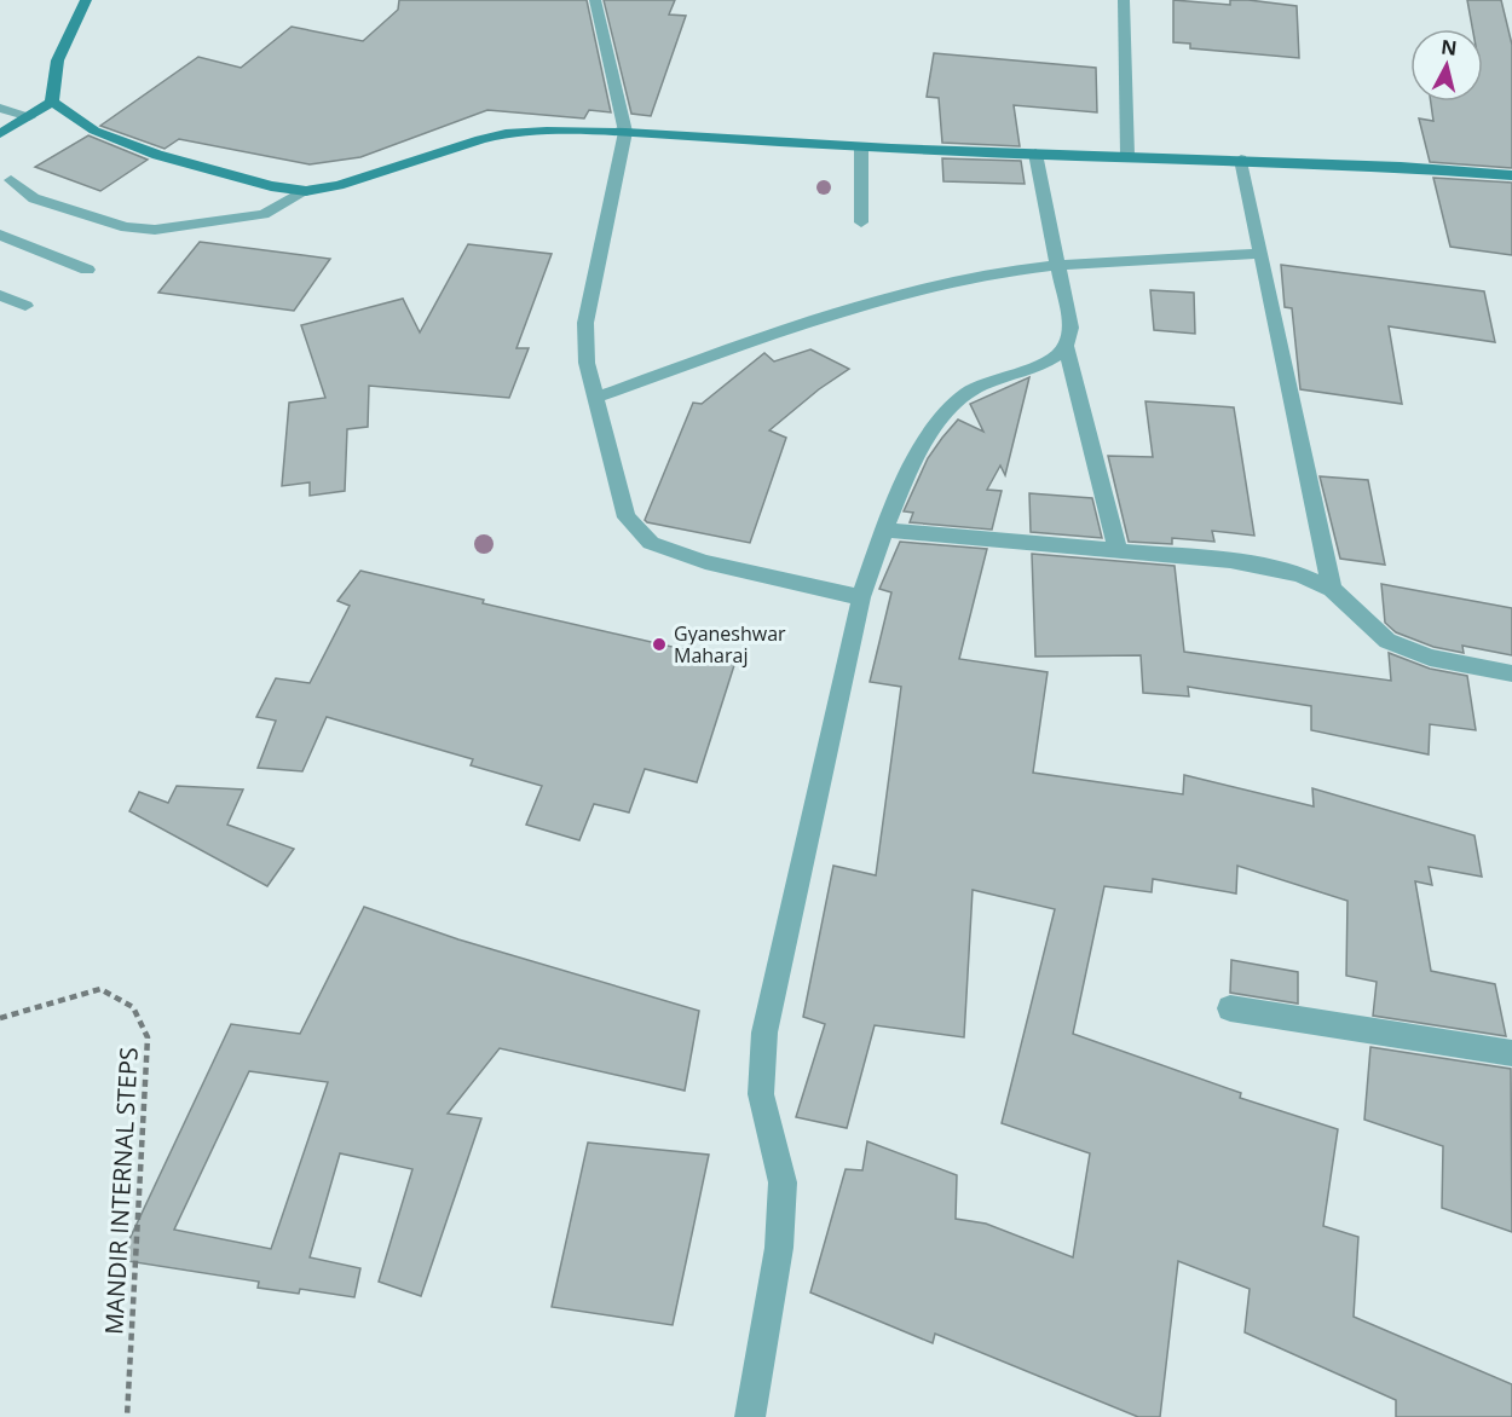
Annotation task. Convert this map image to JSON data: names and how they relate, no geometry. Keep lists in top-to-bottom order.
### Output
{
  "streets": {
    "path": ["MANDIR INTERNAL STEPS"]
  },
  "places": ["Gyaneshwar Maharaj"],
  "north": "top"
}
